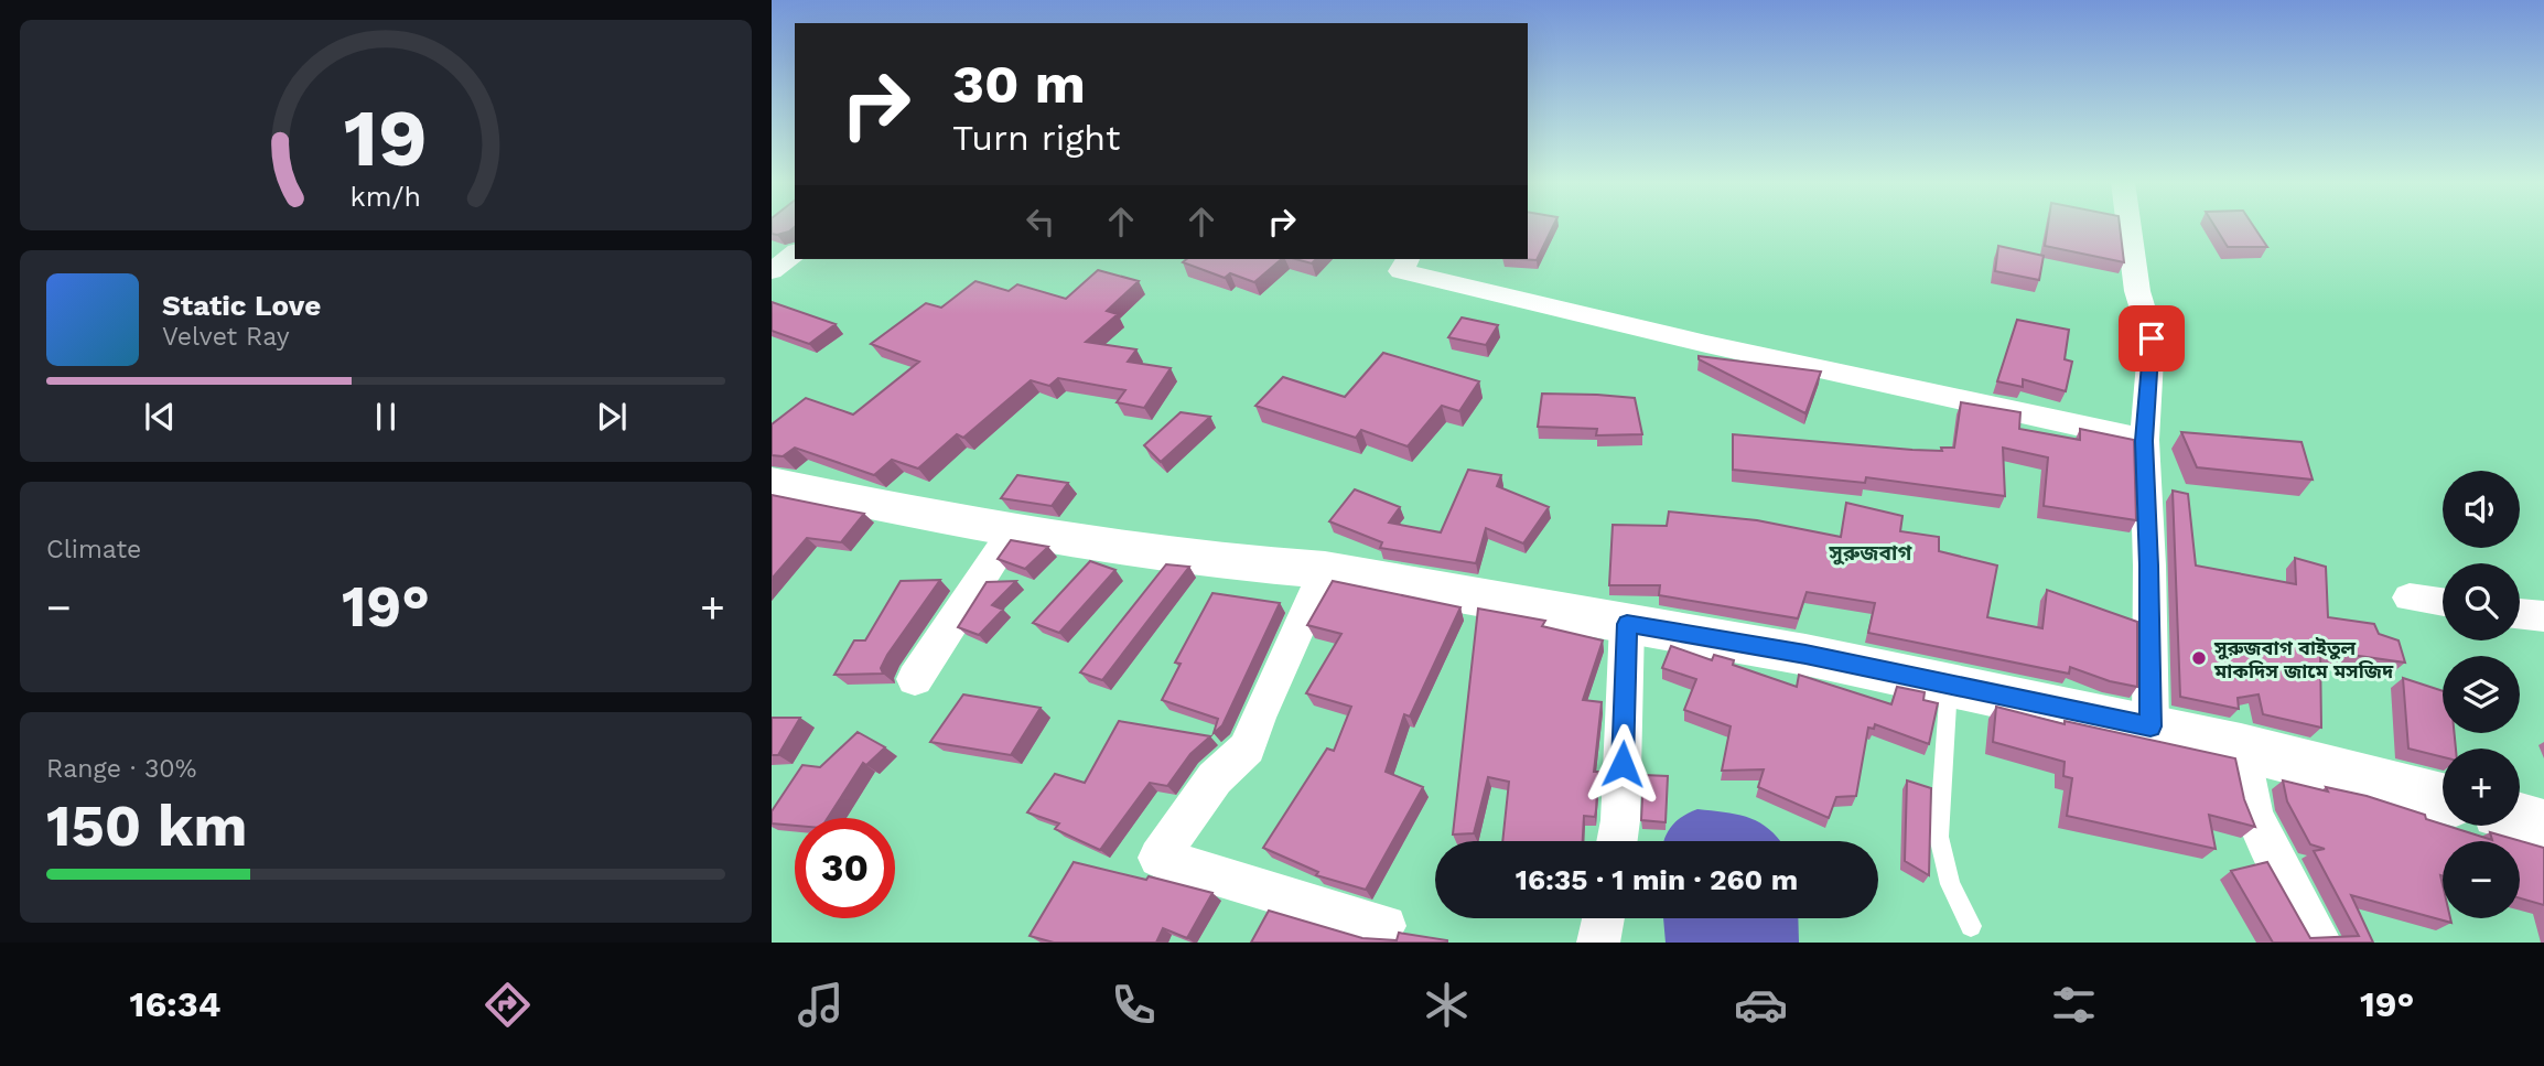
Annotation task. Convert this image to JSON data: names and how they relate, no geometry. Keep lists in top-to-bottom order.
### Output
{
  "districts": ["সুরুজবাগ"],
  "places": ["সুরুজবাগ বাইতুল মাকদিস জামে মসজিদ"],
  "page": {
    "turn": ["30 m", "Turn right"],
    "song": ["Static Love", "Velvet Ray"],
    "map_buttons": ["+", "−"],
    "tile": [
      "Climate",
      ["Range · 30%", "150 km"]
    ],
    "heat": ["−", "19°", "+"],
    "limit": "30",
    "trip": "16:35 · 1 min · 260 m",
    "tabs": ["16:34", "19°"],
    "gauge": ["19", "km/h"]
  }
}
